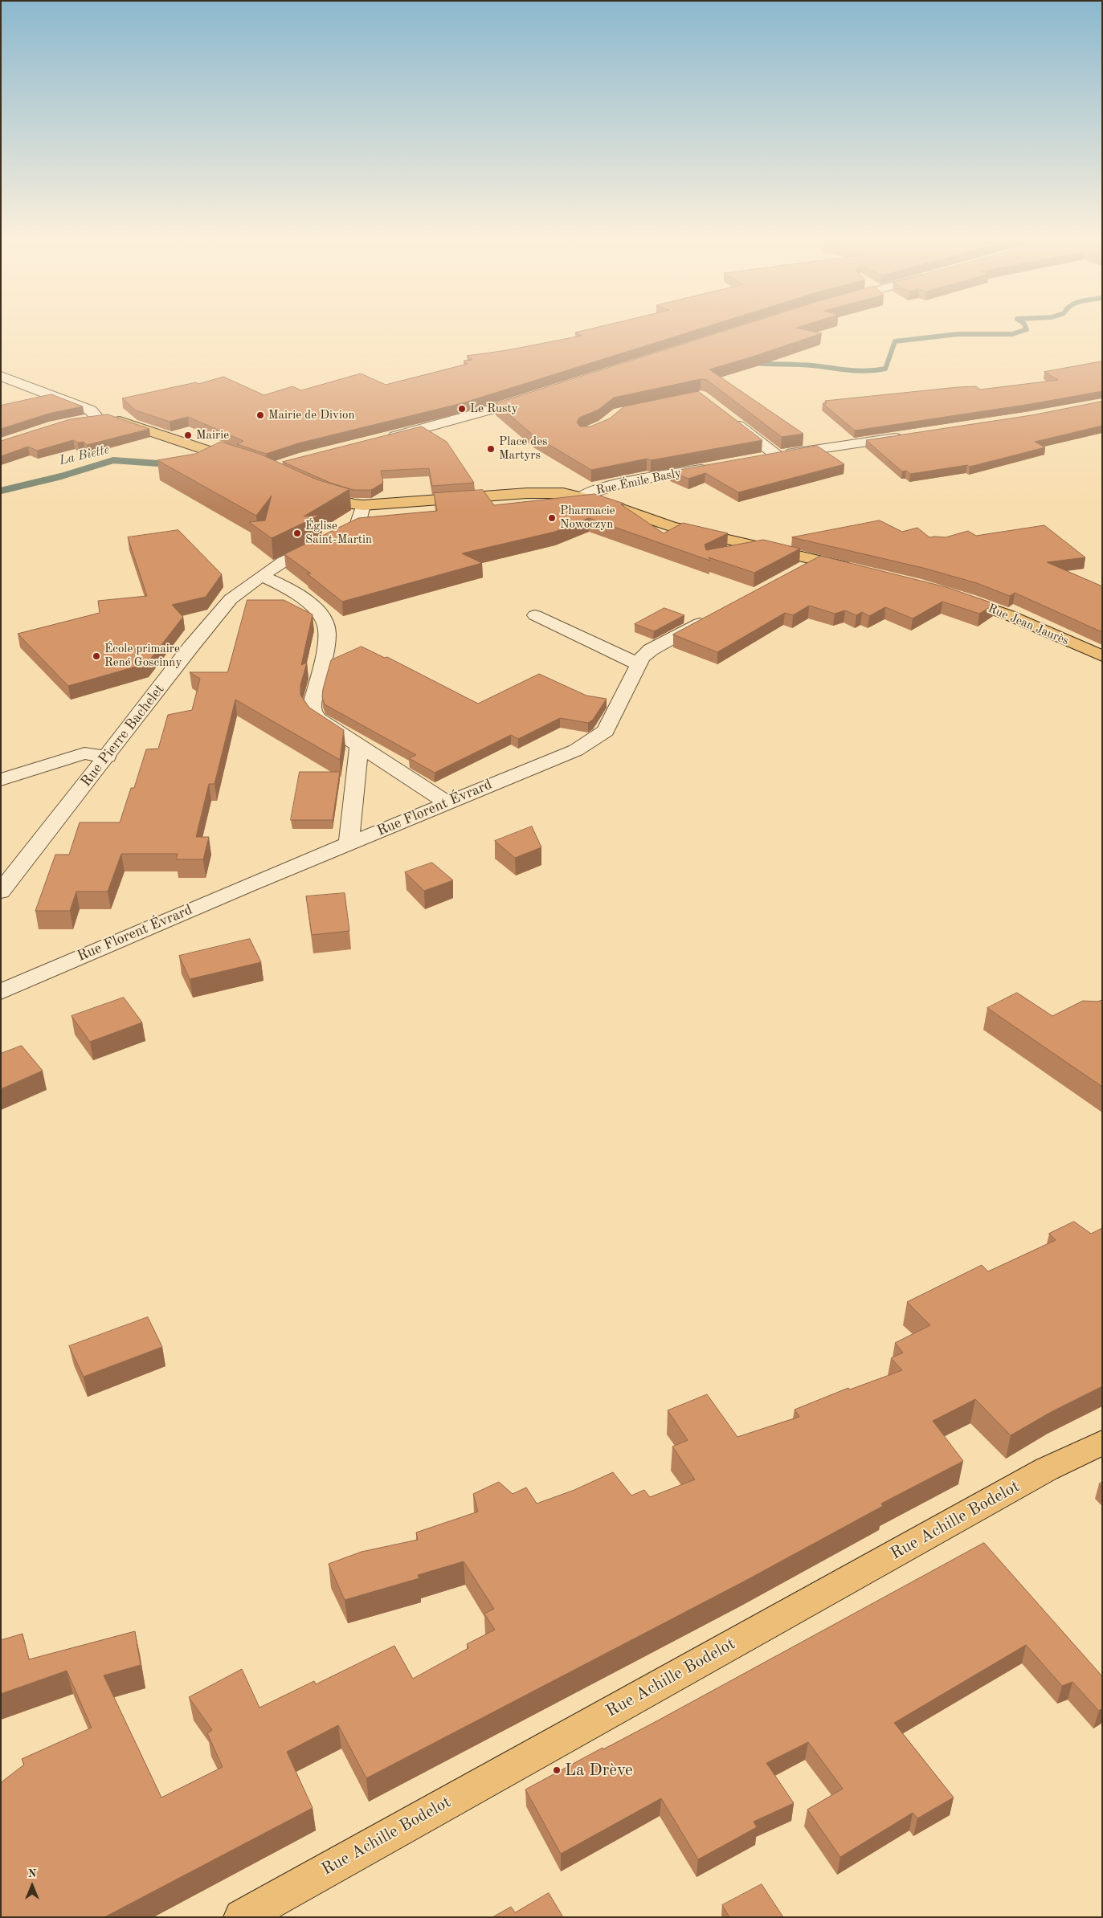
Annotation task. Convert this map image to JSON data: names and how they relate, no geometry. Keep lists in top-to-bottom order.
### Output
{
  "streets": {
    "main road": ["Rue Jean Jaurès", "Rue Achille Bodelot"],
    "street": ["Rue Émile Basly", "Rue Pierre Bachelet", "Rue Florent Évrard"]
  },
  "water": ["La Biette"],
  "places": [
    "Le Rusty",
    "Mairie de Divion",
    "Mairie",
    "Place des Martyrs",
    "Pharmacie Nowoczyn",
    "Église Saint-Martin",
    "École primaire René Goscinny",
    "La Drève"
  ],
  "north": "top"
}
